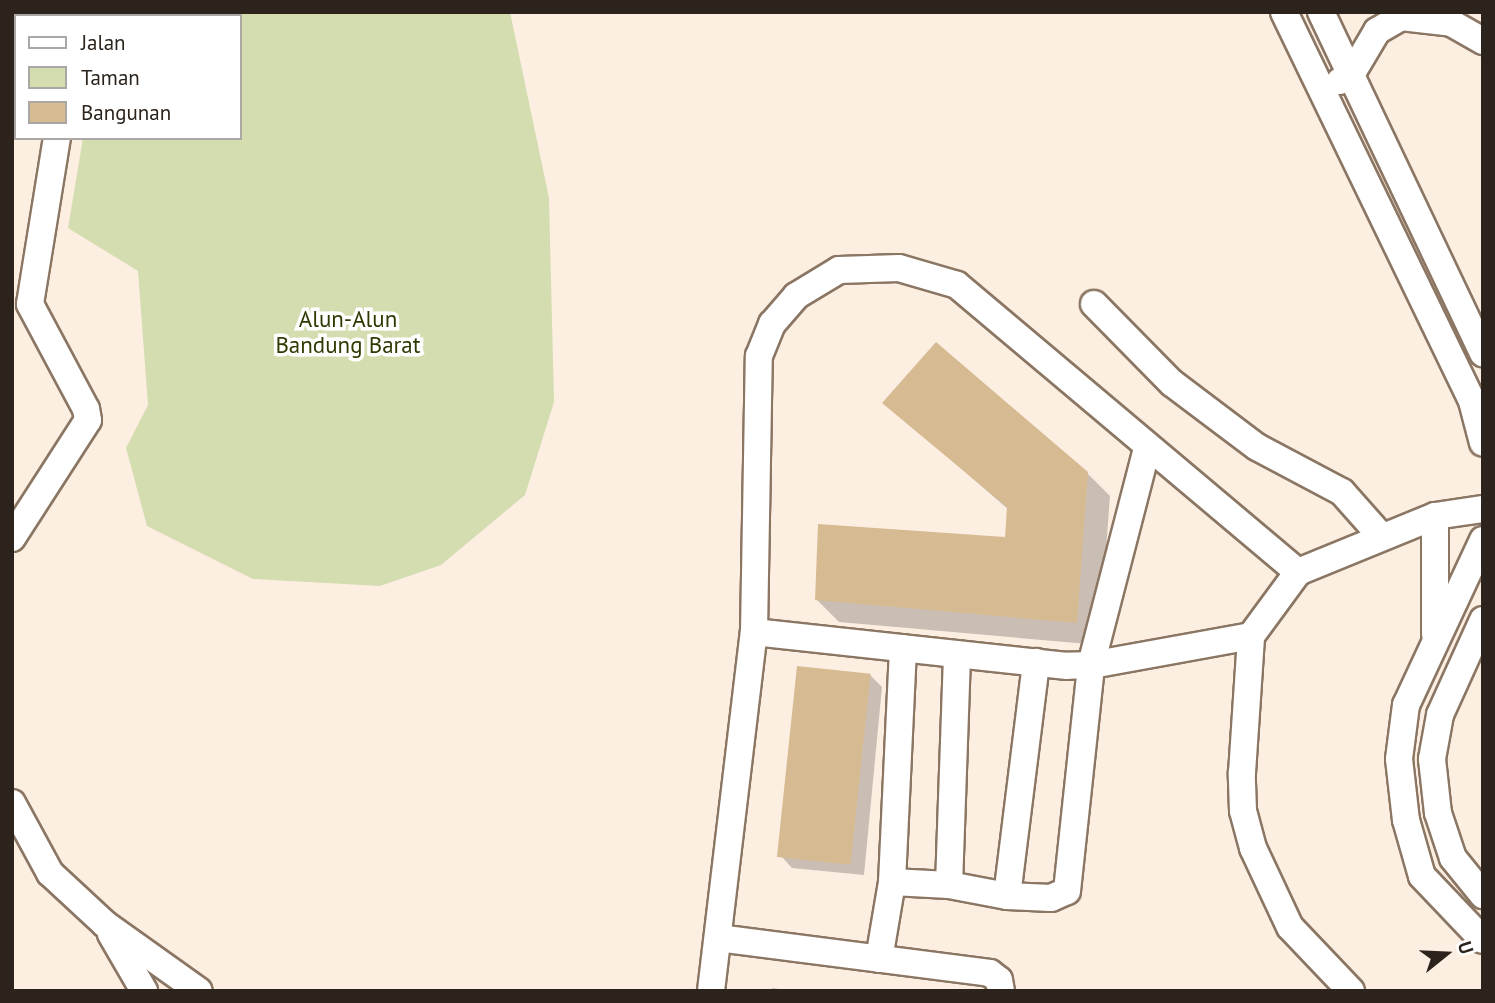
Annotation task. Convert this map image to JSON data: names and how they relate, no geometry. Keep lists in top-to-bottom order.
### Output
{
  "parks": ["Alun-Alun Bandung Barat"],
  "legend": ["Jalan", "Taman", "Bangunan"],
  "north": "right"
}
